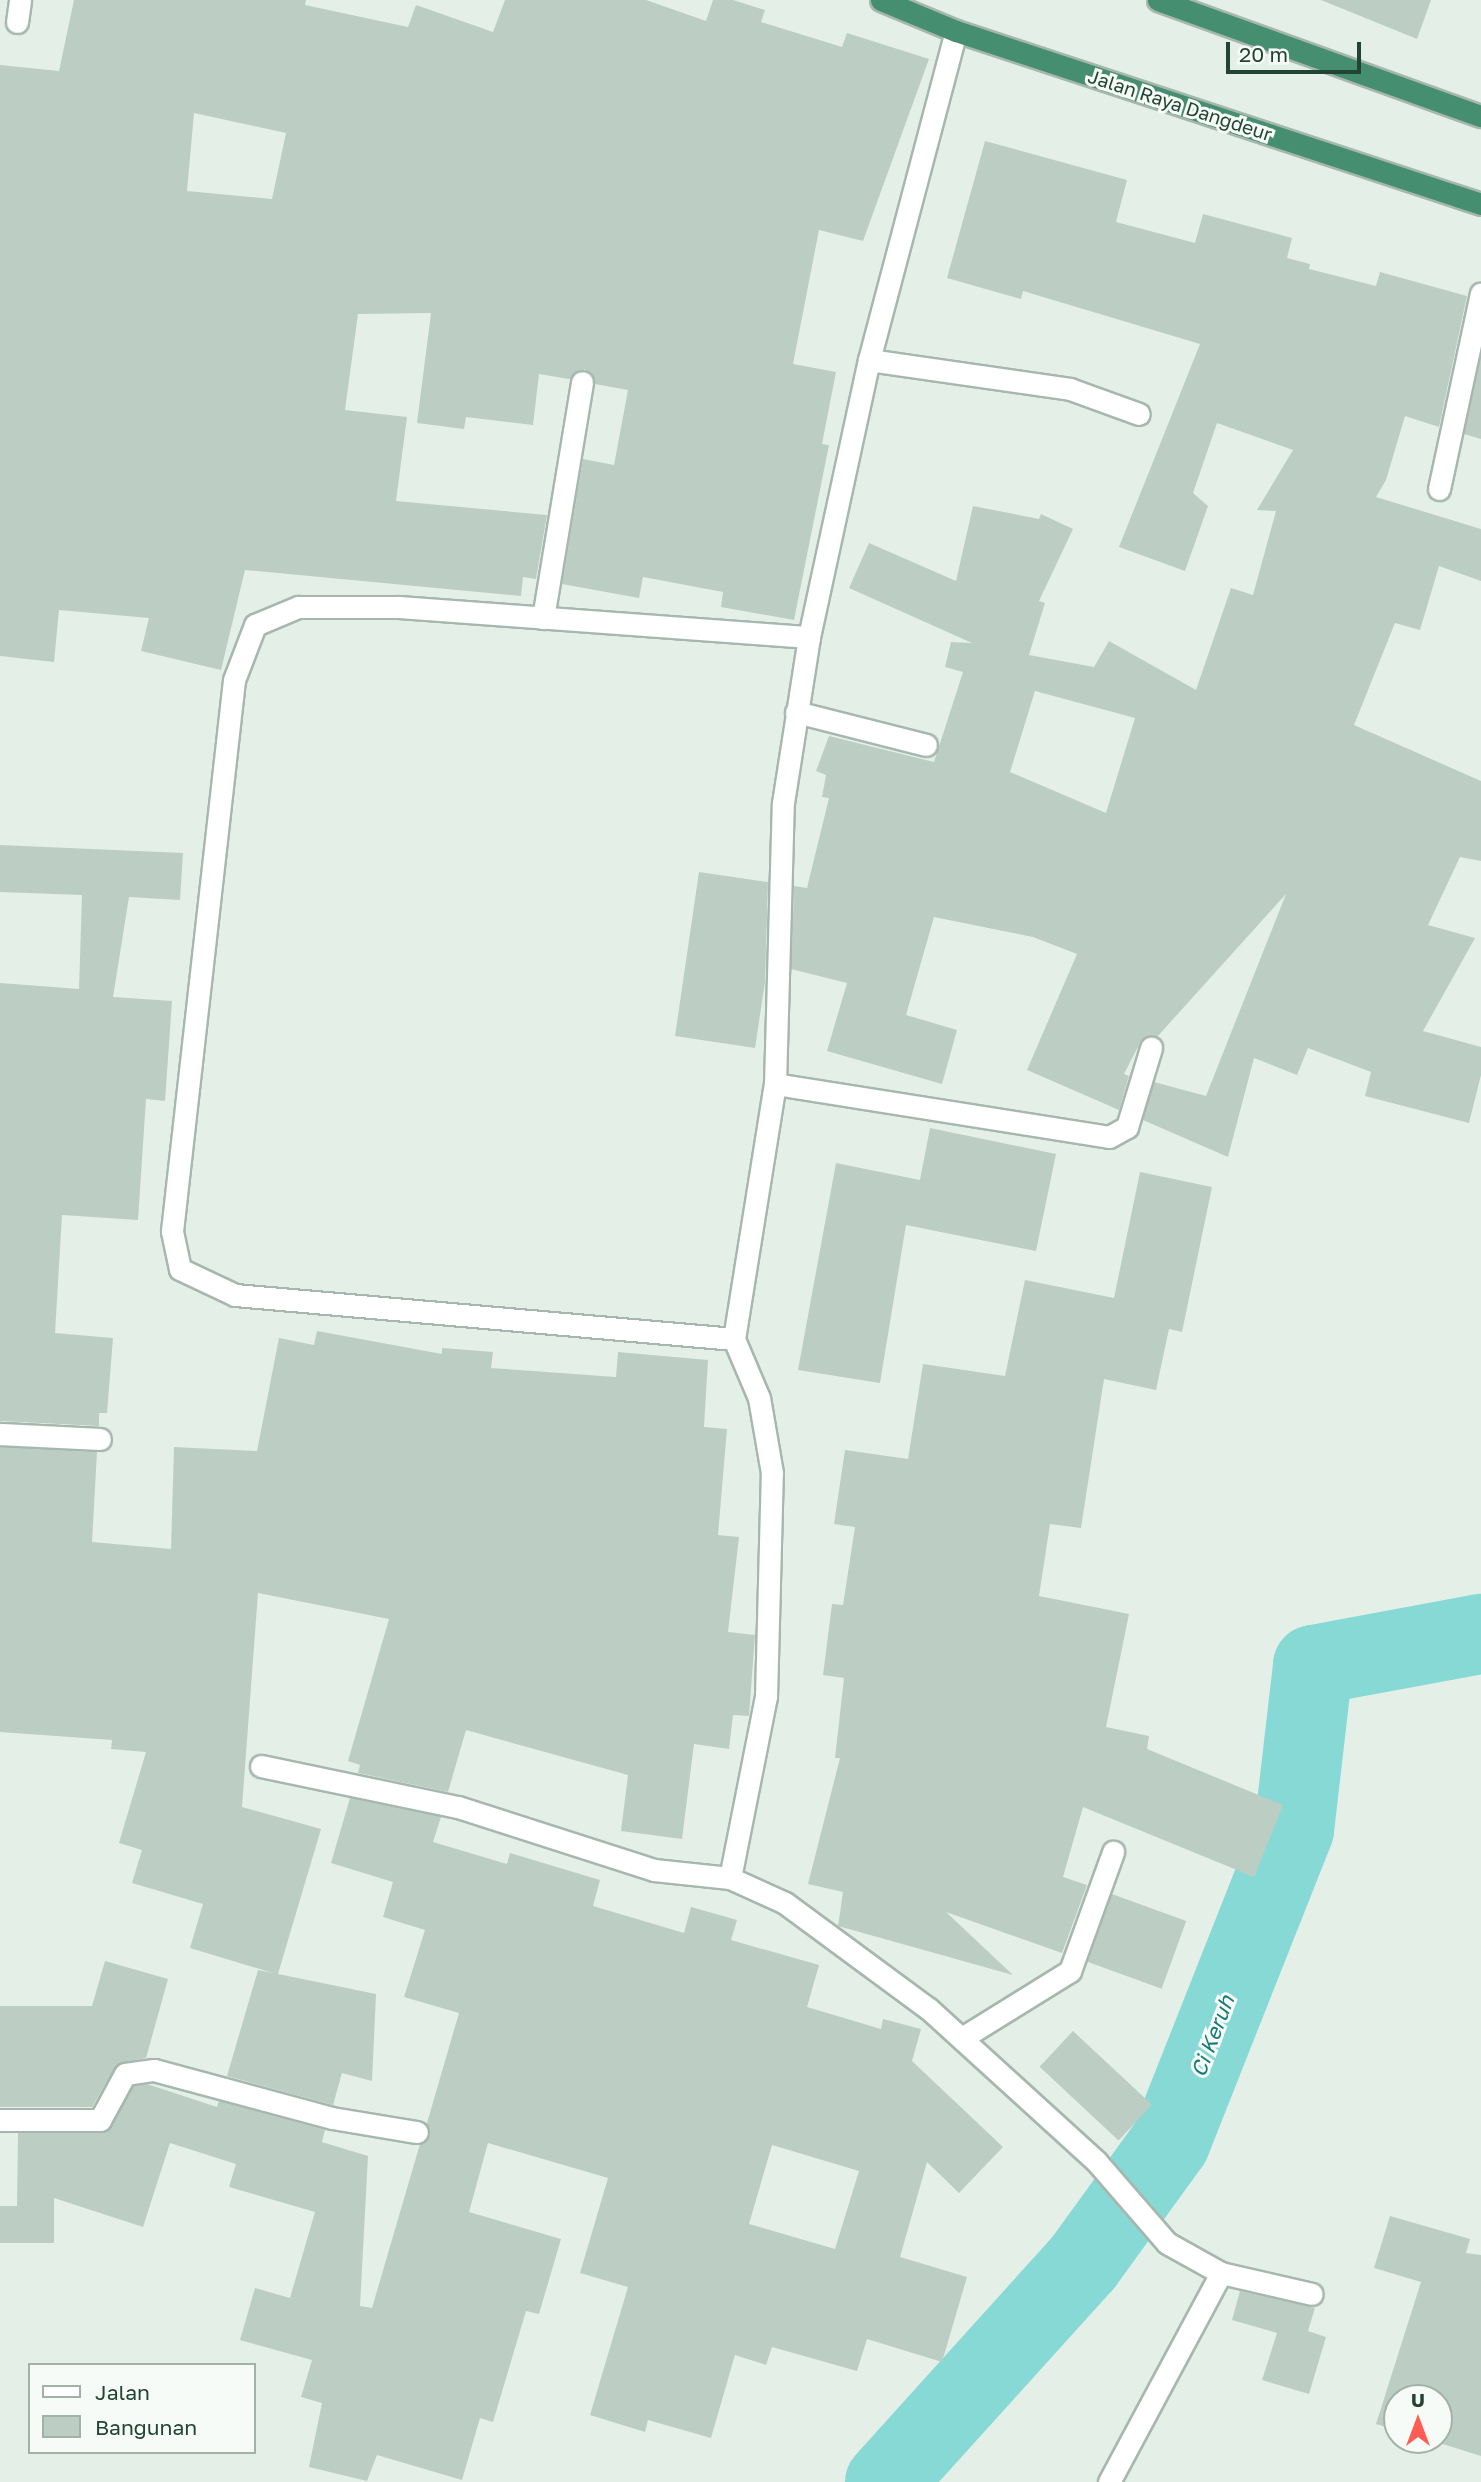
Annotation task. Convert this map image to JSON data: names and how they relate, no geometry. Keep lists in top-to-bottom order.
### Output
{
  "streets": {
    "highway": ["Jalan Raya Dangdeur"]
  },
  "water": ["Ci Keruh"],
  "legend": ["Jalan", "Bangunan"],
  "scale_bar": "20 m",
  "north": "top"
}
